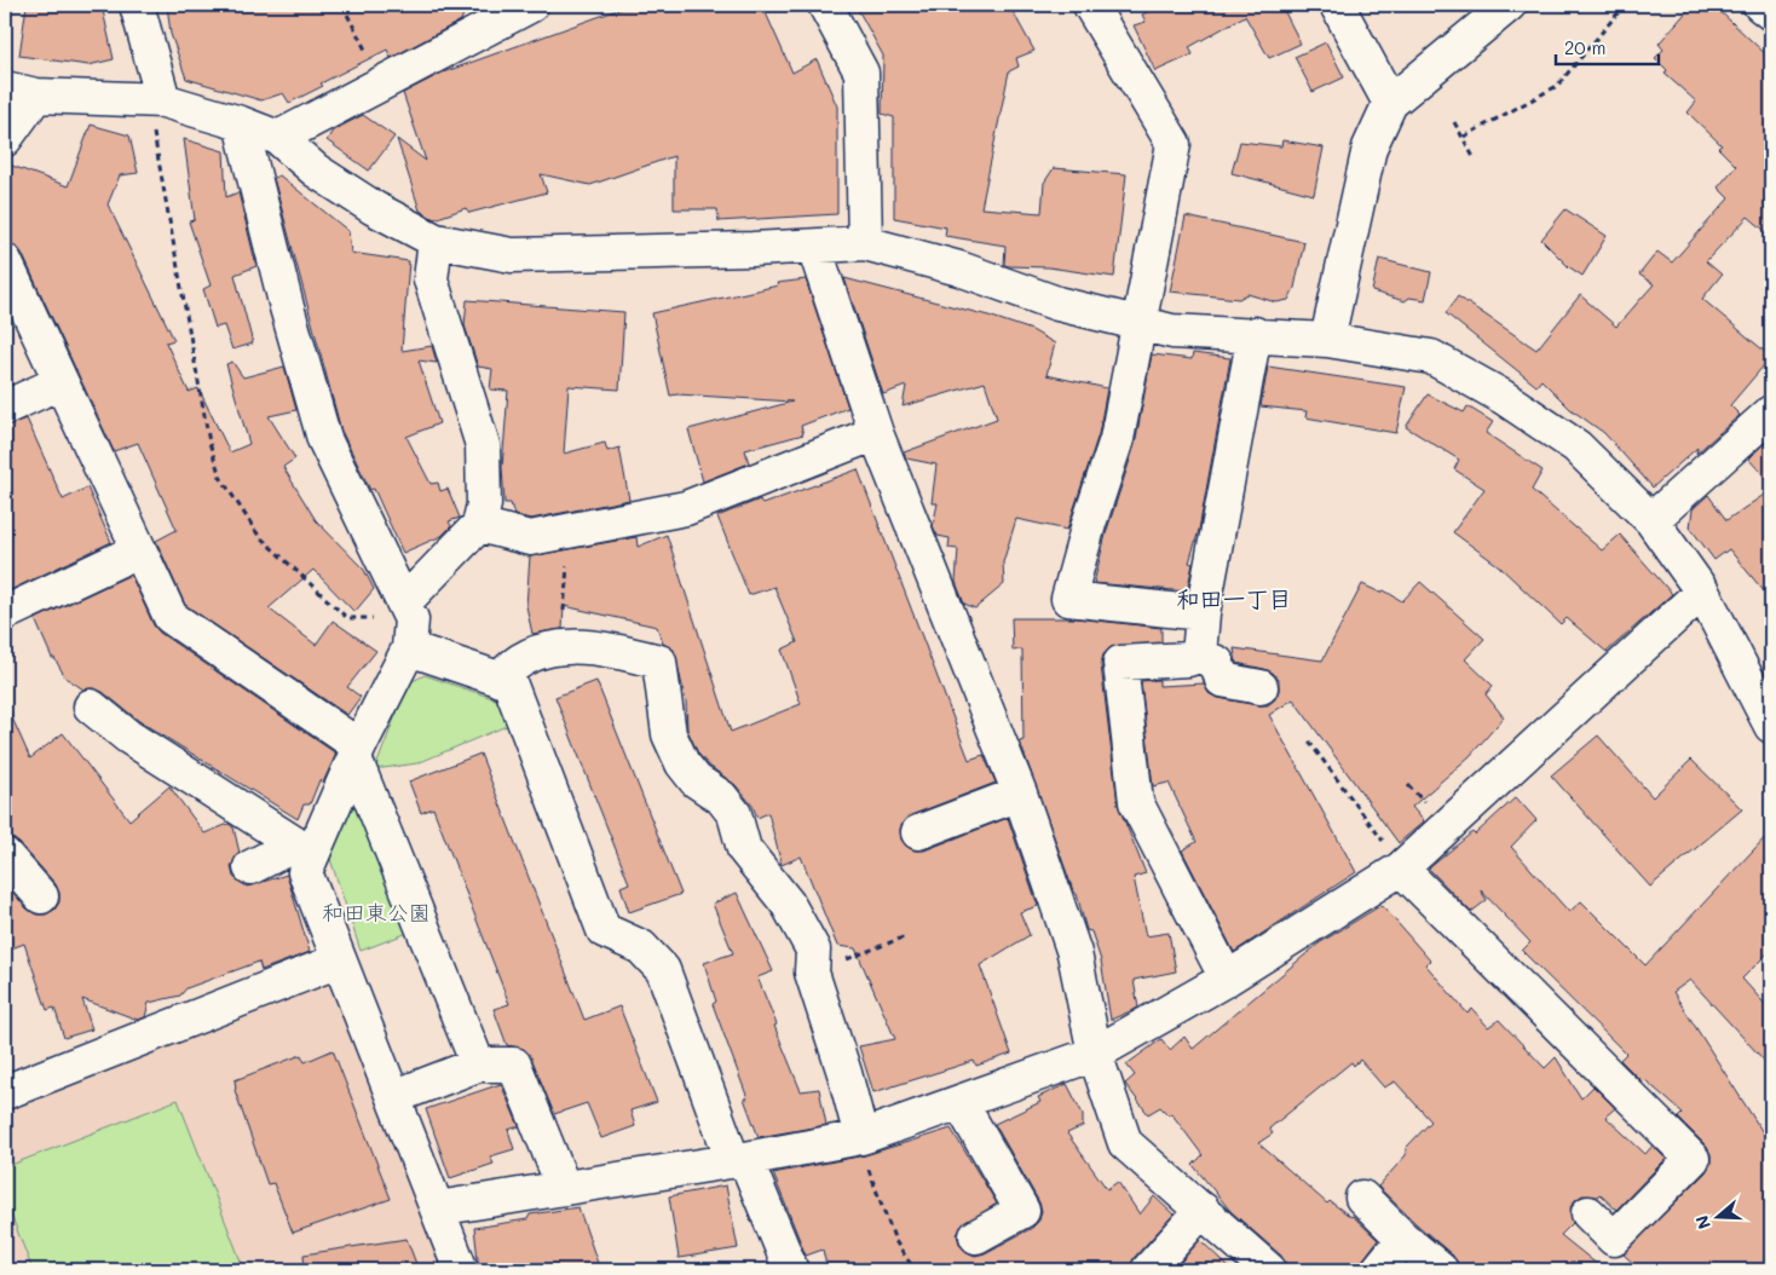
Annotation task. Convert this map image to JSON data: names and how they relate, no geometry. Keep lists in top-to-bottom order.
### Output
{
  "districts": ["和田一丁目"],
  "parks": ["和田東公園"],
  "scale_bar": "20 m",
  "north": "left"
}
